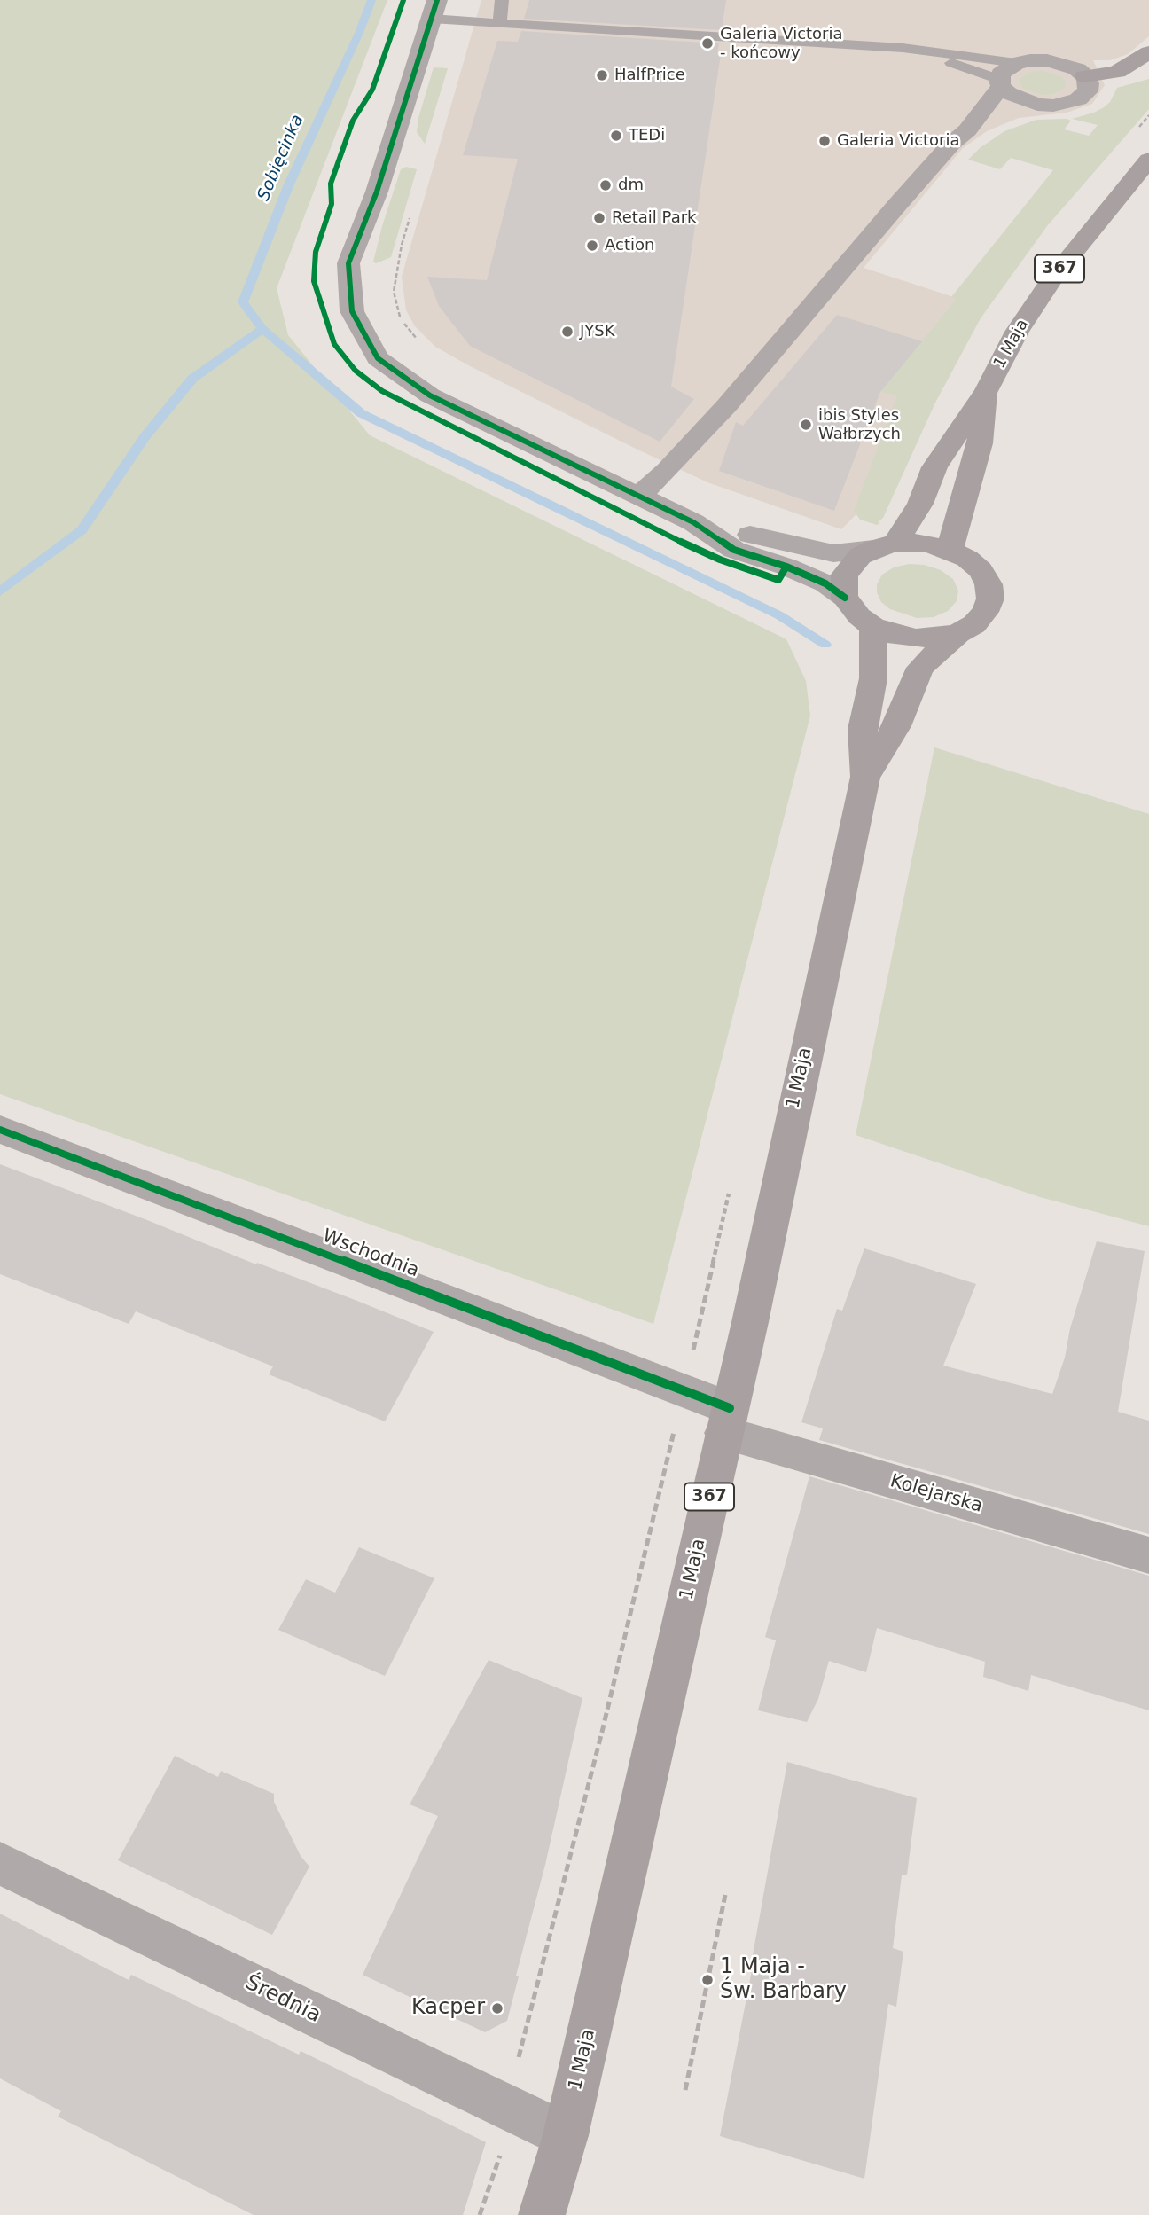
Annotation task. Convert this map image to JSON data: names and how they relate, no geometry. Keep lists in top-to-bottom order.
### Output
{
  "streets": {
    "main road": ["367", "1 Maja"],
    "street": ["Wschodnia", "Kolejarska", "Średnia"]
  },
  "crossings": [
    ["367", "1 Maja"],
    ["1 Maja", "Wschodnia"],
    ["1 Maja", "Kolejarska"],
    ["1 Maja", "Średnia"],
    ["Wschodnia", "Kolejarska"]
  ],
  "water": ["Sobięcinka"],
  "places": [
    "Galeria Victoria - końcowy",
    "HalfPrice",
    "TEDi",
    "Galeria Victoria",
    "dm",
    "Retail Park",
    "Action",
    "JYSK",
    "ibis Styles Wałbrzych",
    "1 Maja - Św. Barbary",
    "Kacper"
  ]
}
